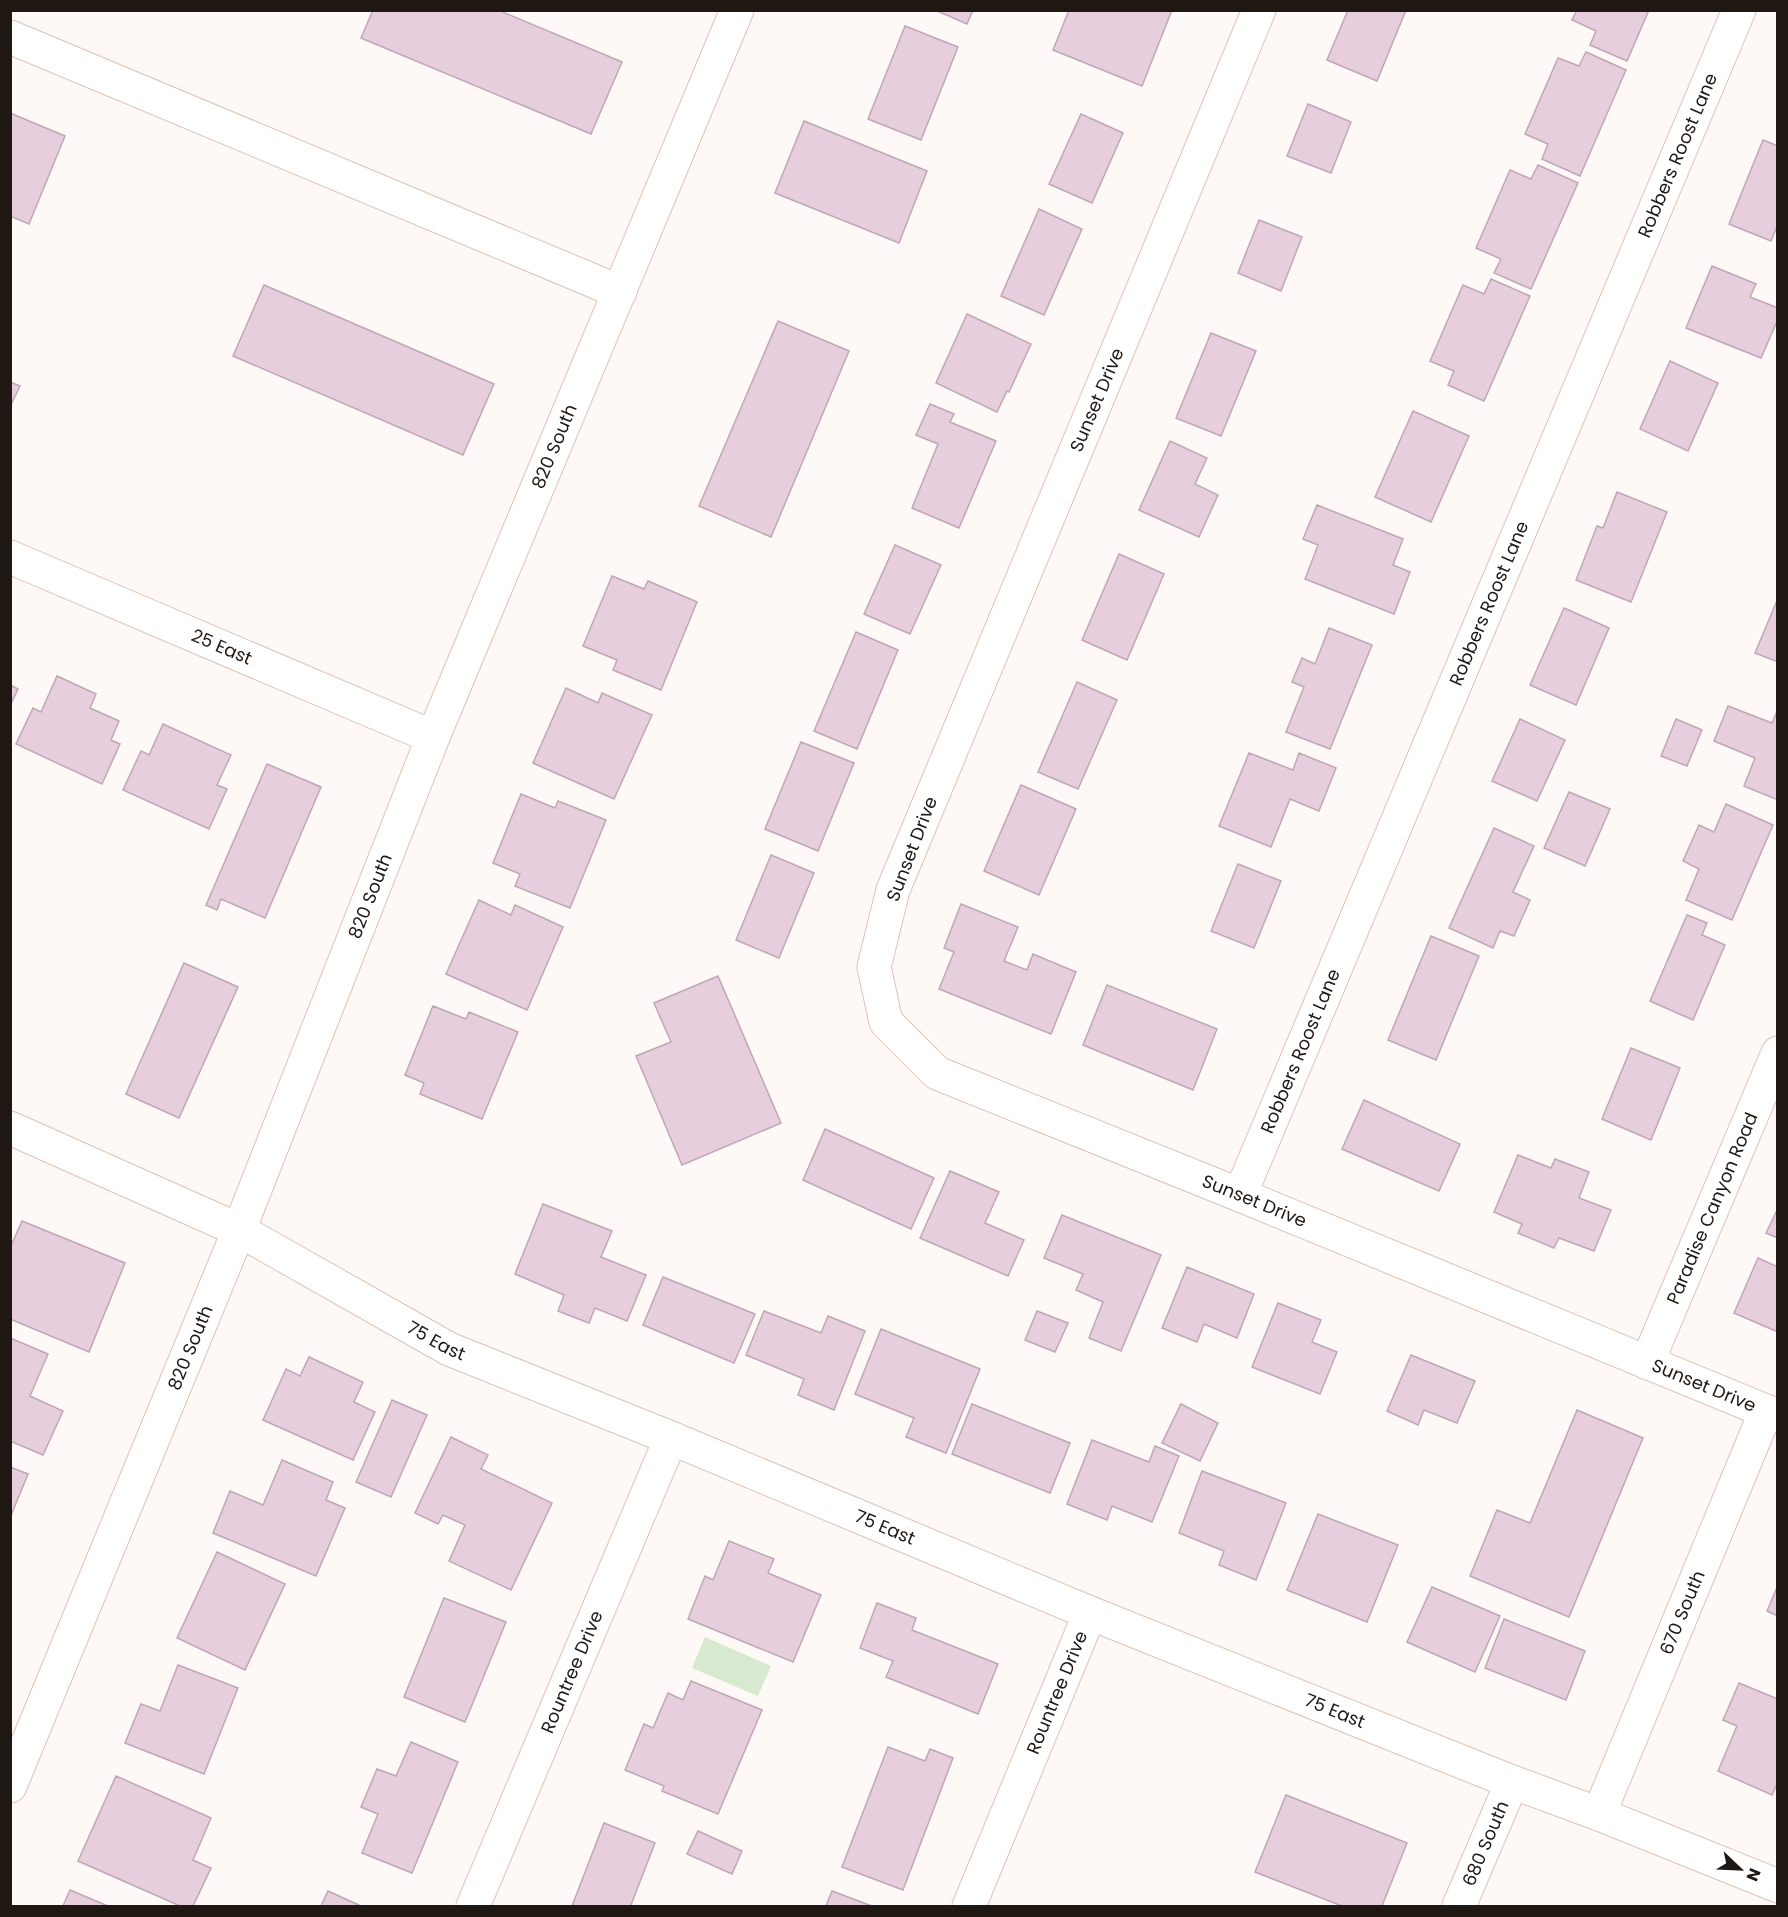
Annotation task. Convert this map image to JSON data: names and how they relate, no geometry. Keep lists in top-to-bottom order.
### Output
{
  "streets": {
    "street": [
      "Robbers Roost Lane",
      "Sunset Drive",
      "820 South",
      "25 East",
      "Paradise Canyon Road",
      "75 East",
      "670 South",
      "Rountree Drive",
      "680 South"
    ]
  },
  "crossings": [
    ["Robbers Roost Lane", "Sunset Drive"],
    ["Sunset Drive", "Paradise Canyon Road"],
    ["Sunset Drive", "670 South"],
    ["820 South", "25 East"],
    ["820 South", "75 East"],
    ["75 East", "670 South"],
    ["75 East", "Rountree Drive"],
    ["75 East", "680 South"]
  ],
  "north": "bottom right"
}
